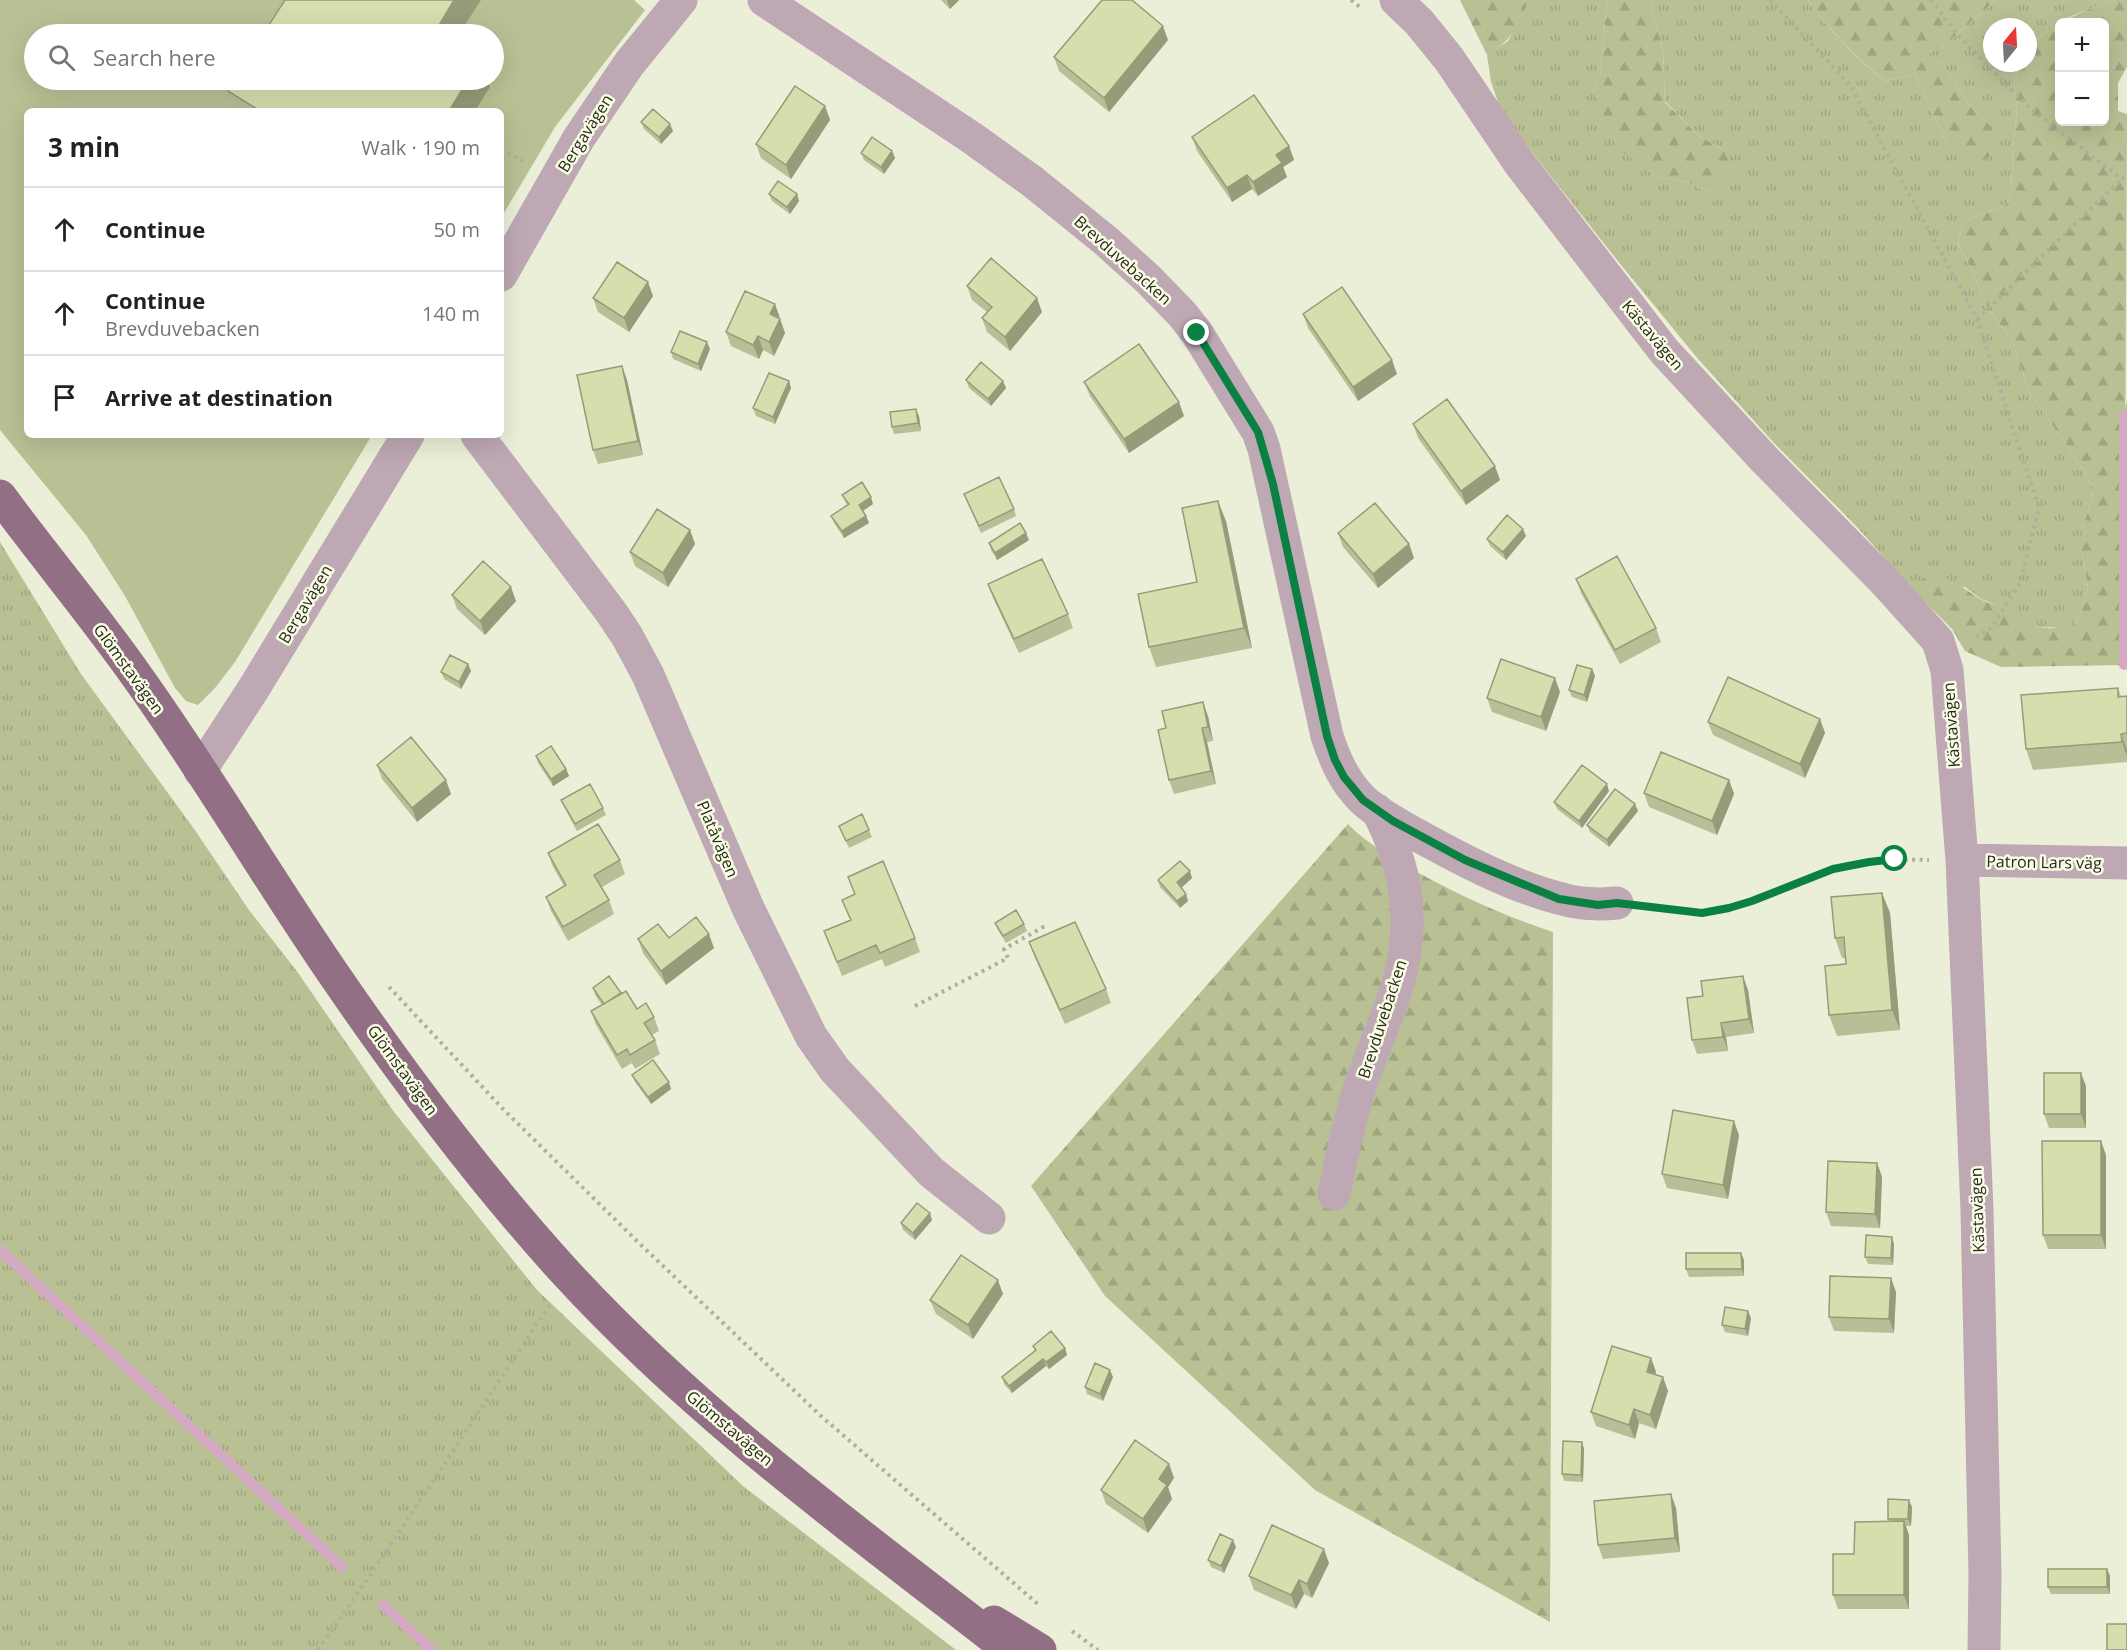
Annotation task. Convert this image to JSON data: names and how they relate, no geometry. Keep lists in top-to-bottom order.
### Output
{
  "streets": {
    "main road": ["Glömstavägen"],
    "street": [
      "Bergavägen",
      "Brevduvebacken",
      "Kästavägen",
      "Platåvägen",
      "Patron Lars väg"
    ]
  },
  "crossings": [
    ["Bergavägen", "Glömstavägen"],
    ["Kästavägen", "Patron Lars väg"]
  ],
  "north": "top",
  "page": {
    "map_buttons": ["+", "−"],
    "search": "Search here",
    "heading": ["3 min", "Walk · 190 m"],
    "list": [
      ["Continue", "50 m"],
      ["Continue", "Brevduvebacken", "140 m"],
      "Arrive at destination"
    ]
  }
}
